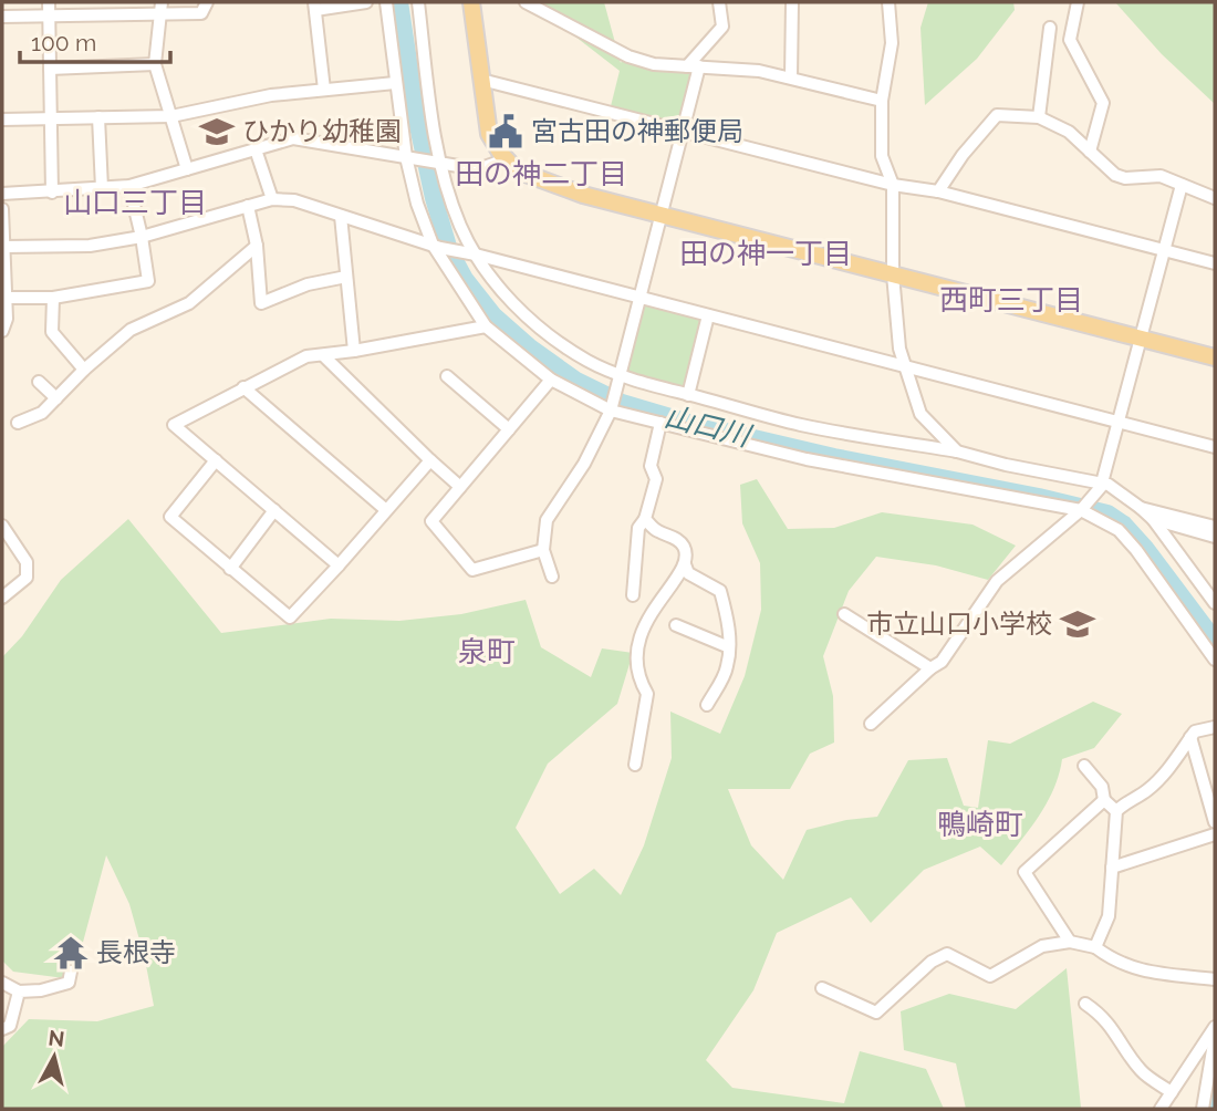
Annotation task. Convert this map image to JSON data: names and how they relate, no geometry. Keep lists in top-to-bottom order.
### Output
{
  "districts": [
    "田の神二丁目",
    "山口三丁目",
    "田の神一丁目",
    "西町三丁目",
    "泉町",
    "鴨崎町"
  ],
  "water": ["山口川"],
  "places": {
    "school or university": ["ひかり幼稚園", "市立山口小学校"],
    "public building": ["宮古田の神郵便局"],
    "temple": ["長根寺"]
  },
  "scale_bar": "100 m",
  "north": "top"
}
